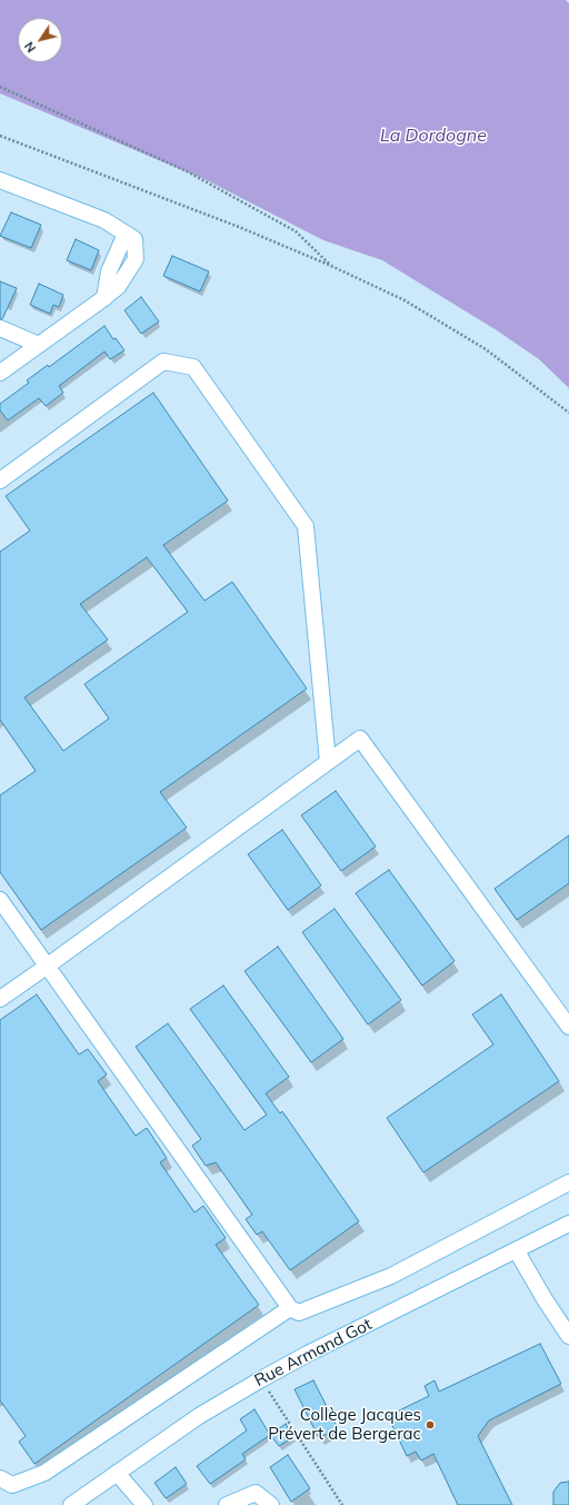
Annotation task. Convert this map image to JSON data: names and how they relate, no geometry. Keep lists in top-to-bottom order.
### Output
{
  "streets": {
    "street": ["Rue Armand Got"]
  },
  "water": ["La Dordogne"],
  "places": ["Collège Jacques Prévert de Bergerac"],
  "north": "bottom left"
}
